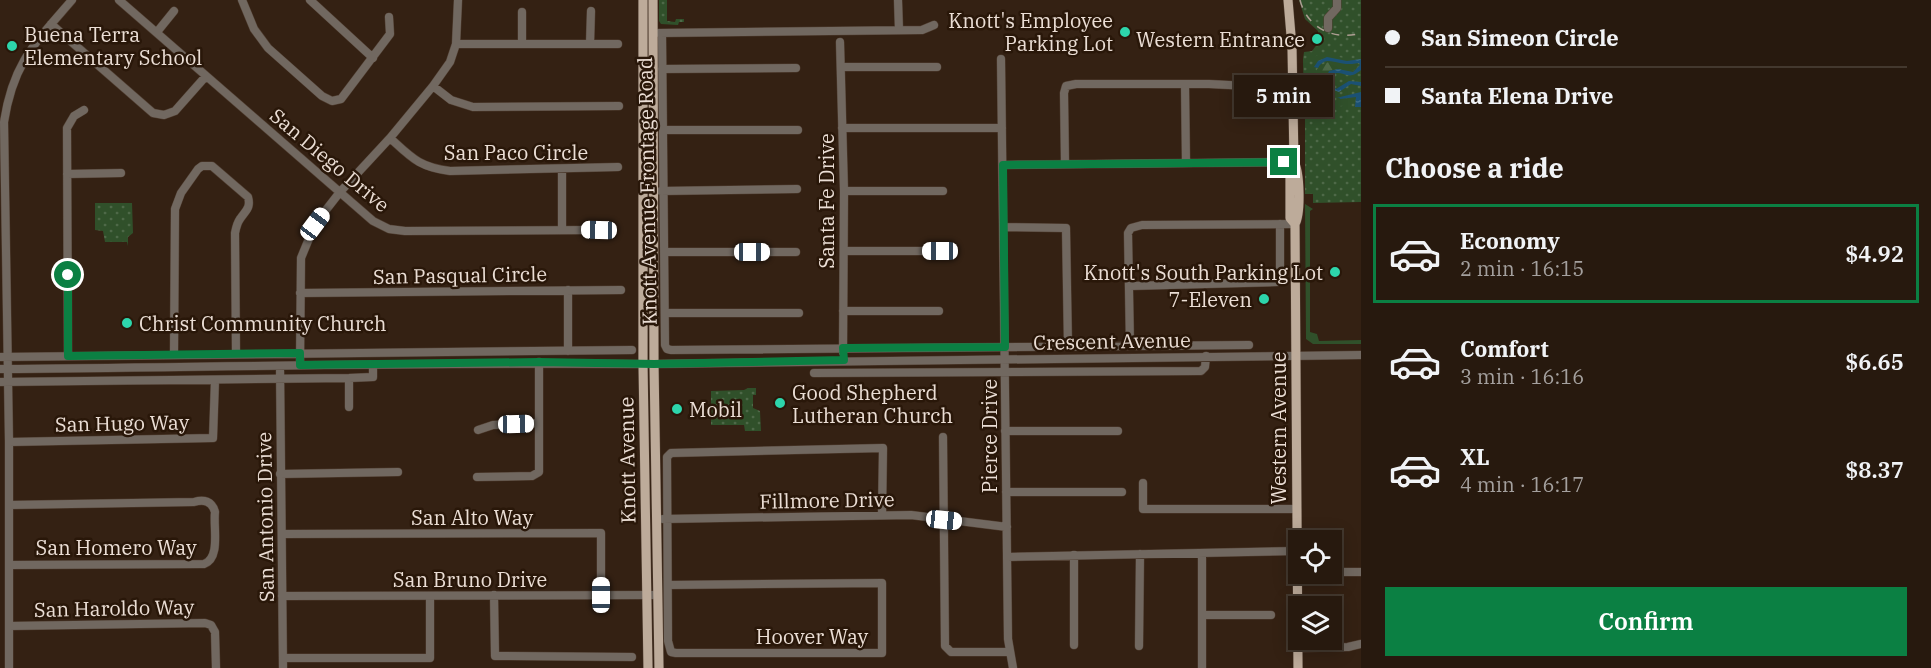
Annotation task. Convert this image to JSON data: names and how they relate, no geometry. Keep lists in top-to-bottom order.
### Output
{
  "streets": {
    "main road": ["Western Avenue", "Knott Avenue"],
    "street": [
      "San Paco Circle",
      "San Diego Drive",
      "Knott Avenue Frontage Road",
      "Santa Fe Drive",
      "San Pasqual Circle",
      "Crescent Avenue",
      "San Hugo Way",
      "Pierce Drive",
      "Fillmore Drive",
      "San Antonio Drive",
      "San Alto Way",
      "San Homero Way",
      "San Bruno Drive",
      "San Haroldo Way",
      "Hoover Way"
    ]
  },
  "crossings": [
    ["Knott Avenue Frontage Road", "Crescent Avenue"],
    ["Knott Avenue Frontage Road", "Knott Avenue"],
    ["Santa Fe Drive", "Crescent Avenue"],
    ["Crescent Avenue", "Western Avenue"],
    ["Crescent Avenue", "Pierce Drive"],
    ["Crescent Avenue", "Knott Avenue"],
    ["Crescent Avenue", "San Antonio Drive"],
    ["Pierce Drive", "Fillmore Drive"],
    ["Knott Avenue", "Fillmore Drive"],
    ["Knott Avenue", "San Bruno Drive"],
    ["San Antonio Drive", "San Alto Way"],
    ["San Antonio Drive", "San Bruno Drive"],
    ["San Alto Way", "San Bruno Drive"]
  ],
  "places": [
    "Knott's Employee Parking Lot",
    "Western Entrance",
    "Buena Terra Elementary School",
    "Knott's South Parking Lot",
    "7-Eleven",
    "Christ Community Church",
    "Good Shepherd Lutheran Church",
    "Mobil"
  ],
  "page": {
    "banner": ["San Simeon Circle", "Santa Elena Drive"],
    "bubble": "5 min",
    "heading": "Choose a ride",
    "list": [
      {
        "name": "Economy",
        "note": "2 min · 16:15",
        "value": "$4.92"
      },
      {
        "name": "Comfort",
        "note": "3 min · 16:16",
        "value": "$6.65"
      },
      {
        "name": "XL",
        "note": "4 min · 16:17",
        "value": "$8.37"
      }
    ],
    "buttons": "Confirm"
  }
}
